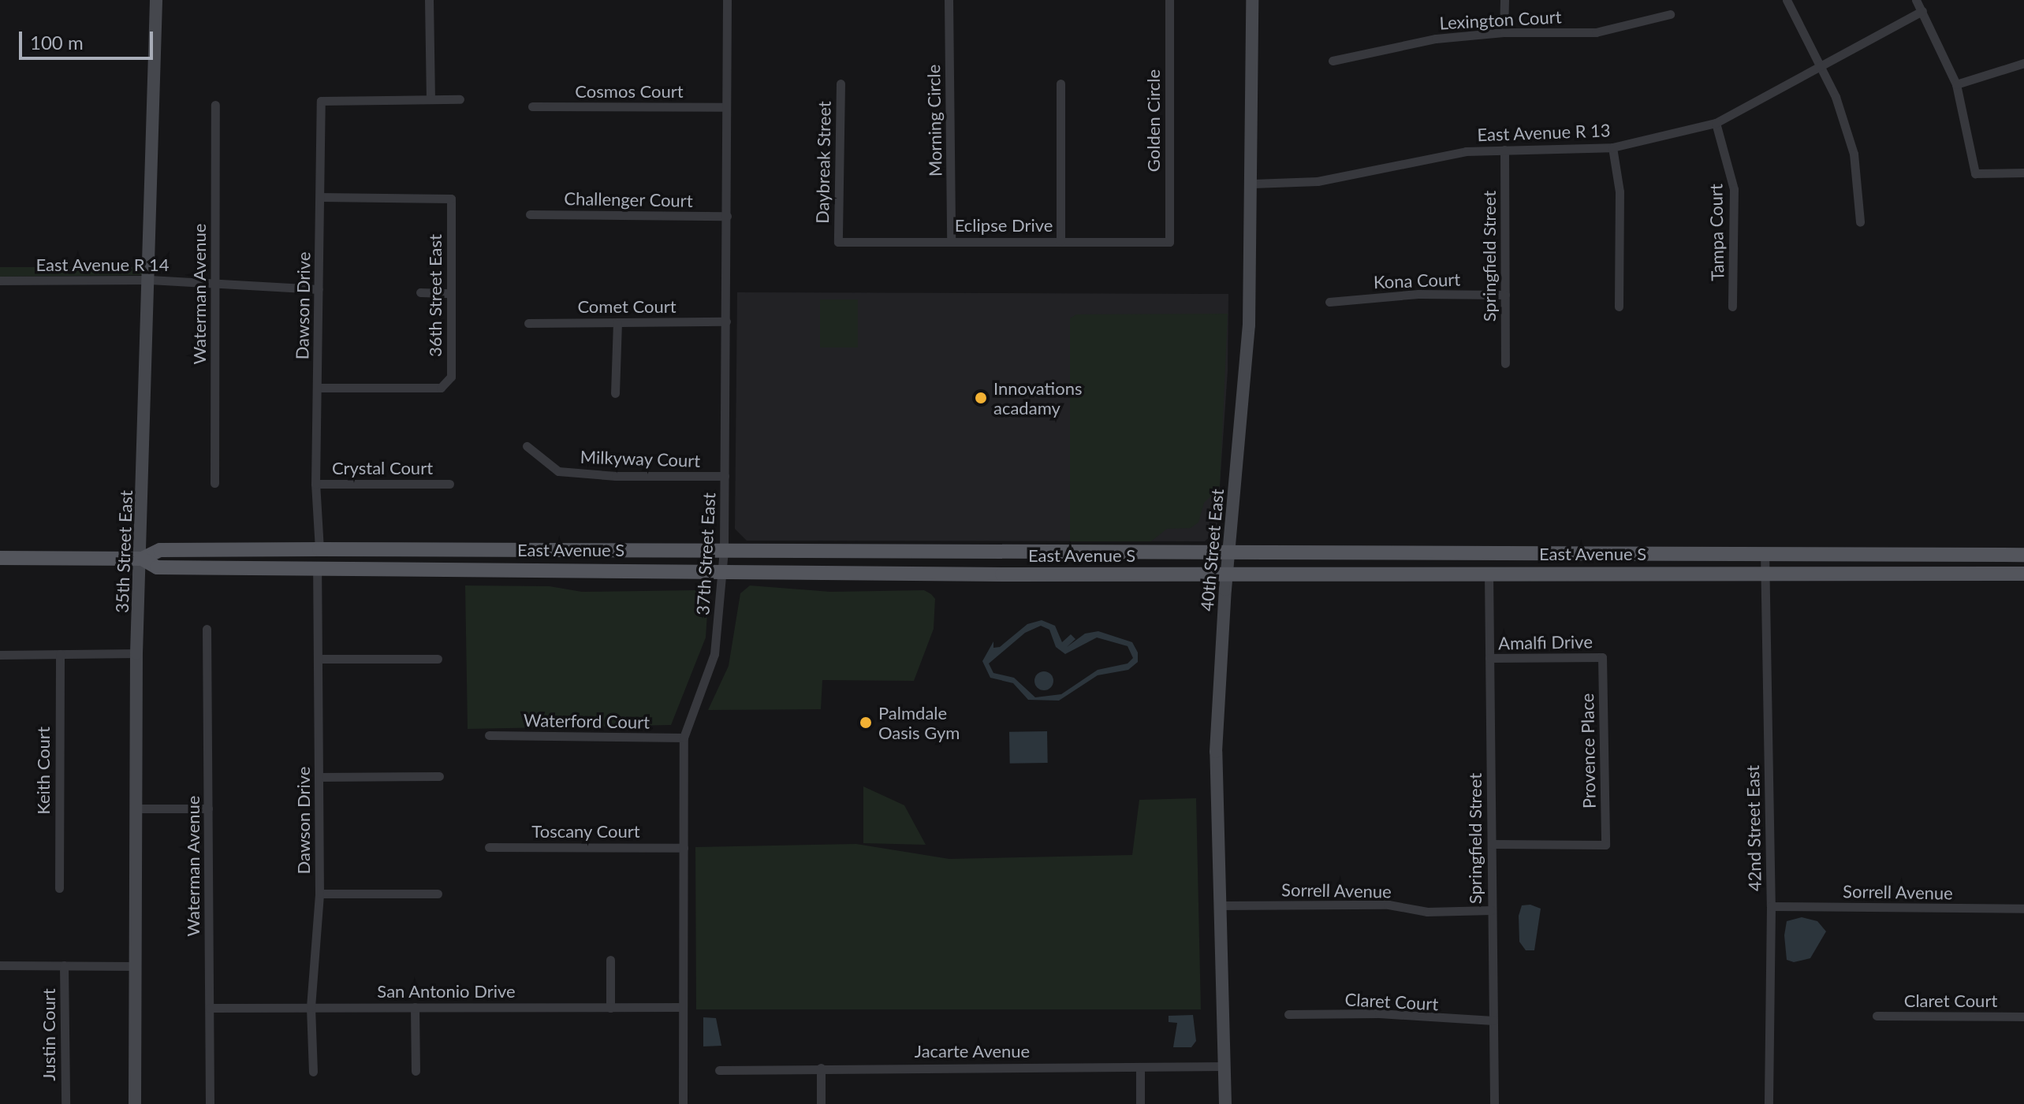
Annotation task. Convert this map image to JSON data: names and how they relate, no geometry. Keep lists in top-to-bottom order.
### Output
{
  "streets": {
    "main road": ["East Avenue S", "40th Street East", "35th Street East"],
    "street": [
      "Lexington Court",
      "Cosmos Court",
      "Morning Circle",
      "Golden Circle",
      "East Avenue R 13",
      "Daybreak Street",
      "Challenger Court",
      "Eclipse Drive",
      "Tampa Court",
      "Springfield Street",
      "East Avenue R 14",
      "Kona Court",
      "Waterman Avenue",
      "36th Street East",
      "Dawson Drive",
      "Comet Court",
      "Milkyway Court",
      "Crystal Court",
      "37th Street East",
      "Amalfi Drive",
      "Waterford Court",
      "Provence Place",
      "Keith Court",
      "42nd Street East",
      "Toscany Court",
      "Sorrell Avenue",
      "San Antonio Drive",
      "Claret Court",
      "Justin Court",
      "Jacarte Avenue"
    ]
  },
  "crossings": [
    ["Cosmos Court", "37th Street East"],
    ["Morning Circle", "Eclipse Drive"],
    ["Golden Circle", "Eclipse Drive"],
    ["East Avenue R 13", "Tampa Court"],
    ["East Avenue R 13", "Springfield Street"],
    ["East Avenue R 13", "40th Street East"],
    ["Daybreak Street", "Eclipse Drive"],
    ["Challenger Court", "37th Street East"],
    ["Springfield Street", "Kona Court"],
    ["Springfield Street", "East Avenue S"],
    ["Springfield Street", "Amalfi Drive"],
    ["Springfield Street", "Provence Place"],
    ["Springfield Street", "Sorrell Avenue"],
    ["Springfield Street", "Claret Court"],
    ["East Avenue R 14", "Waterman Avenue"],
    ["East Avenue R 14", "Dawson Drive"],
    ["East Avenue R 14", "35th Street East"],
    ["Waterman Avenue", "San Antonio Drive"],
    ["36th Street East", "Dawson Drive"],
    ["Dawson Drive", "Crystal Court"],
    ["Dawson Drive", "East Avenue S"],
    ["Dawson Drive", "San Antonio Drive"],
    ["Comet Court", "37th Street East"],
    ["Milkyway Court", "37th Street East"],
    ["East Avenue S", "40th Street East"],
    ["East Avenue S", "35th Street East"],
    ["East Avenue S", "37th Street East"],
    ["East Avenue S", "42nd Street East"],
    ["40th Street East", "Sorrell Avenue"],
    ["40th Street East", "Jacarte Avenue"],
    ["37th Street East", "Waterford Court"],
    ["37th Street East", "Toscany Court"],
    ["37th Street East", "San Antonio Drive"],
    ["Amalfi Drive", "Provence Place"],
    ["42nd Street East", "Sorrell Avenue"]
  ],
  "places": ["Innovations acadamy", "Palmdale Oasis Gym"],
  "scale_bar": "100 m"
}
